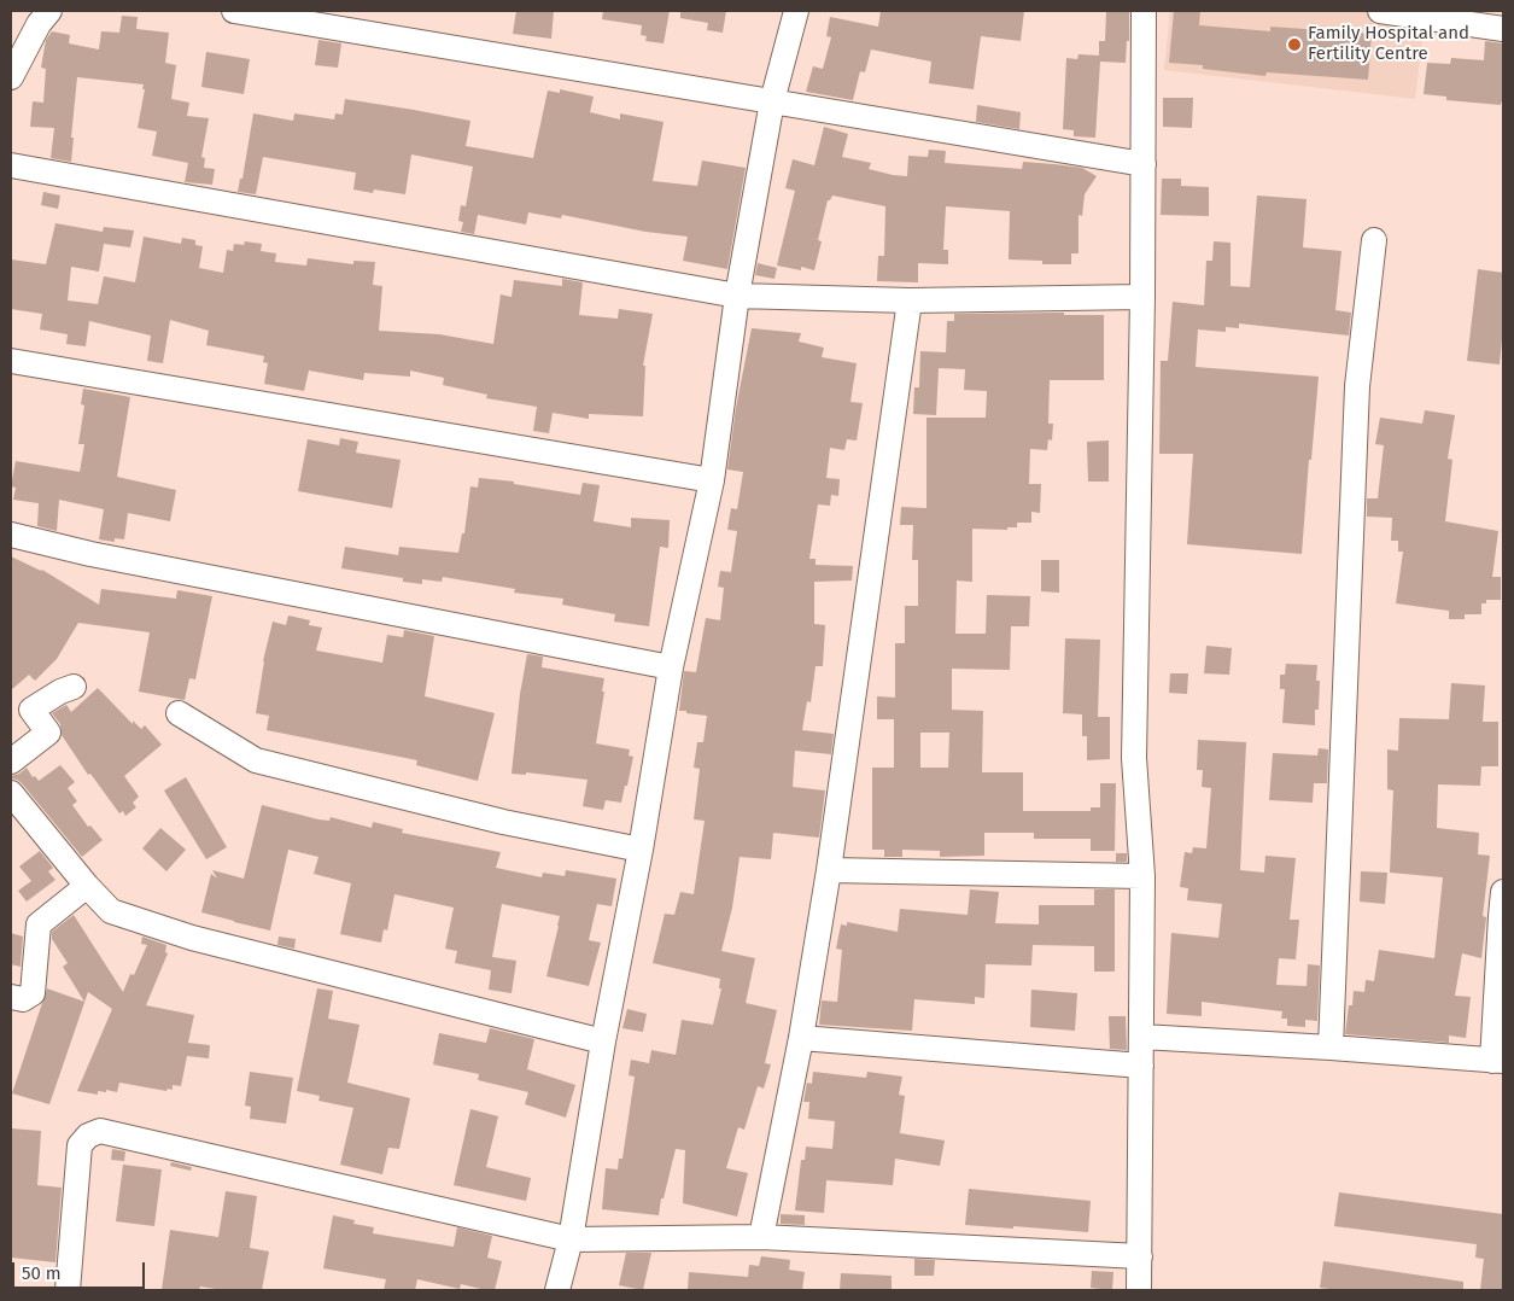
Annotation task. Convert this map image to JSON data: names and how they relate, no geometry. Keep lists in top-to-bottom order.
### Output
{
  "places": ["Family Hospital and Fertility Centre"],
  "scale_bar": "50 m"
}
